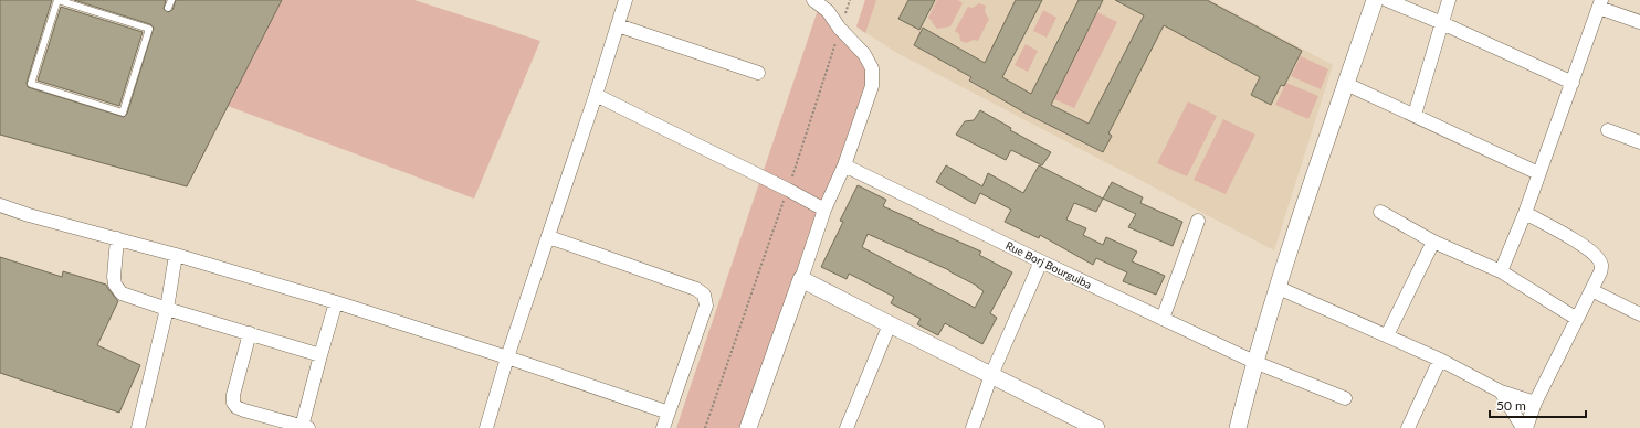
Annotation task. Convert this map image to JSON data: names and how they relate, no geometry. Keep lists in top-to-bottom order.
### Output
{
  "streets": {
    "street": ["Rue Borj Bourguiba"]
  },
  "scale_bar": "50 m"
}
